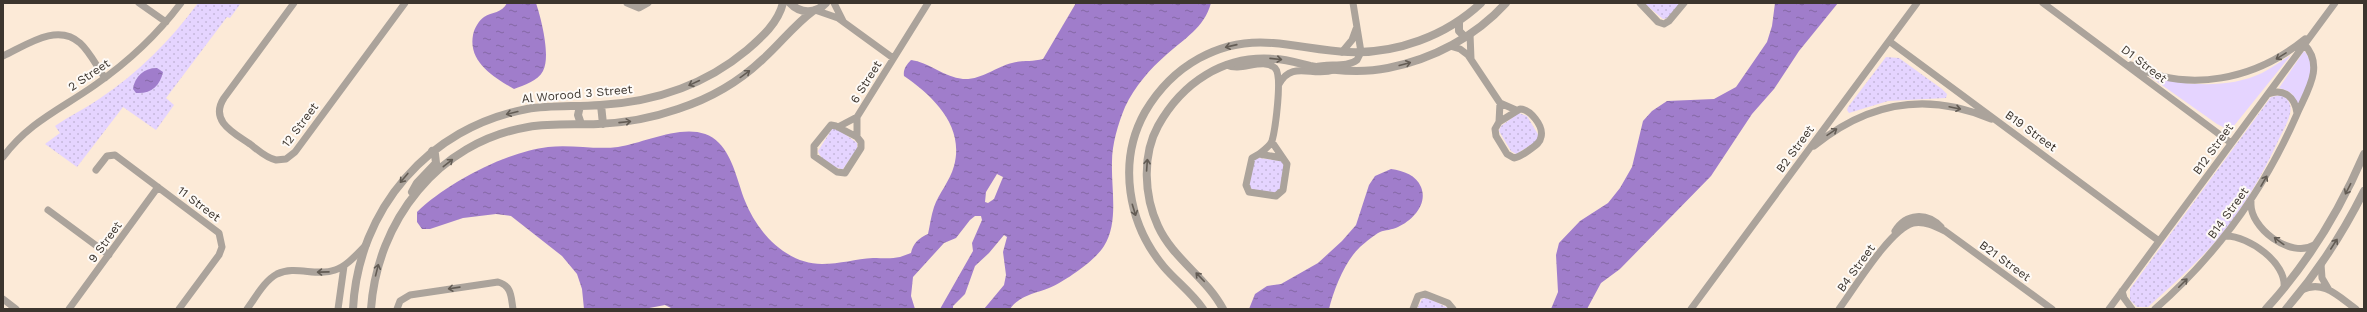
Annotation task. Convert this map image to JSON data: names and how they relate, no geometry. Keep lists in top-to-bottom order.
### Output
{
  "streets": {
    "street": [
      "D1 Street",
      "2 Street",
      "6 Street",
      "Al Worood 3 Street",
      "12 Street",
      "B19 Street",
      "B2 Street",
      "B12 Street",
      "11 Street",
      "B14 Street",
      "9 Street",
      "B21 Street",
      "B4 Street"
    ]
  },
  "crossings": [
    ["D1 Street", "B12 Street"],
    ["B19 Street", "B2 Street"],
    ["B19 Street", "B12 Street"],
    ["B12 Street", "B14 Street"],
    ["11 Street", "9 Street"],
    ["B21 Street", "B4 Street"]
  ],
  "one_way": ["B14 Street"]
}
